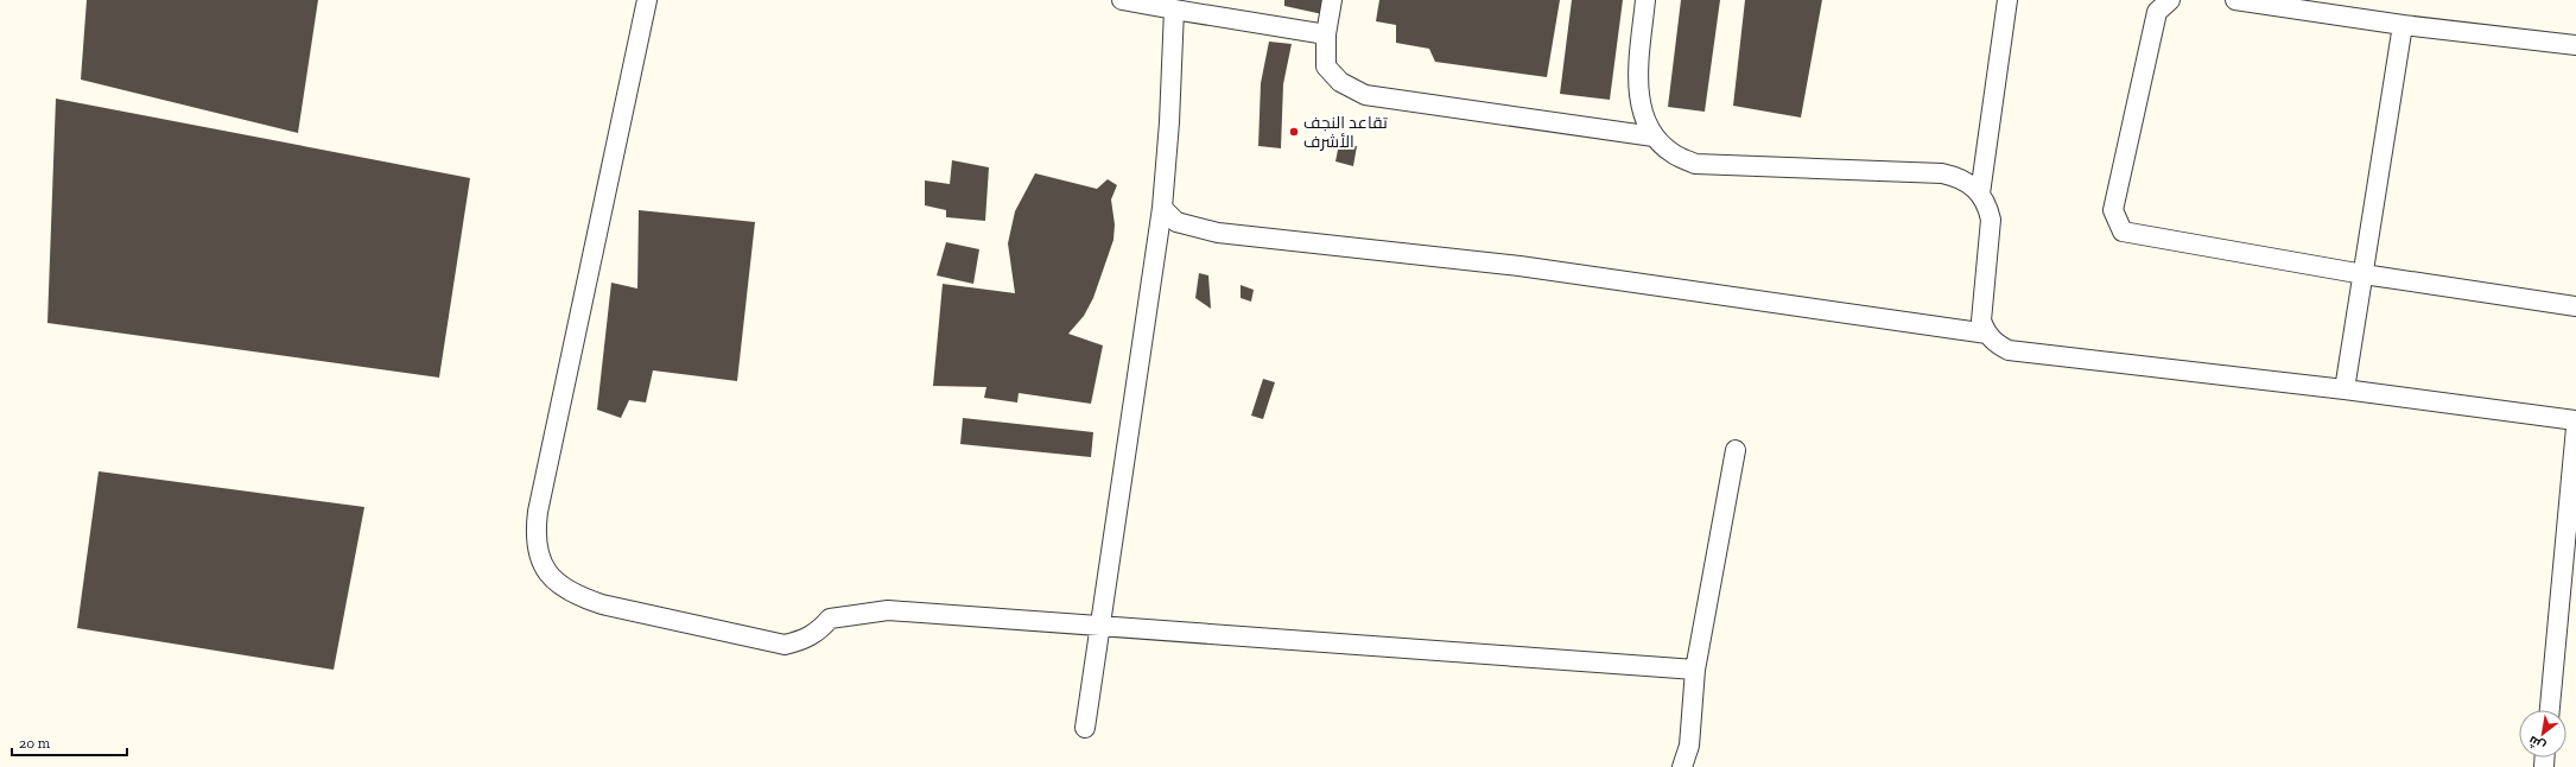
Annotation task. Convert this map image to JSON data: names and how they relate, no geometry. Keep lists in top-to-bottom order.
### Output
{
  "places": ["تقاعد النجف الأشرف"],
  "scale_bar": "20 m",
  "north": "bottom left"
}
